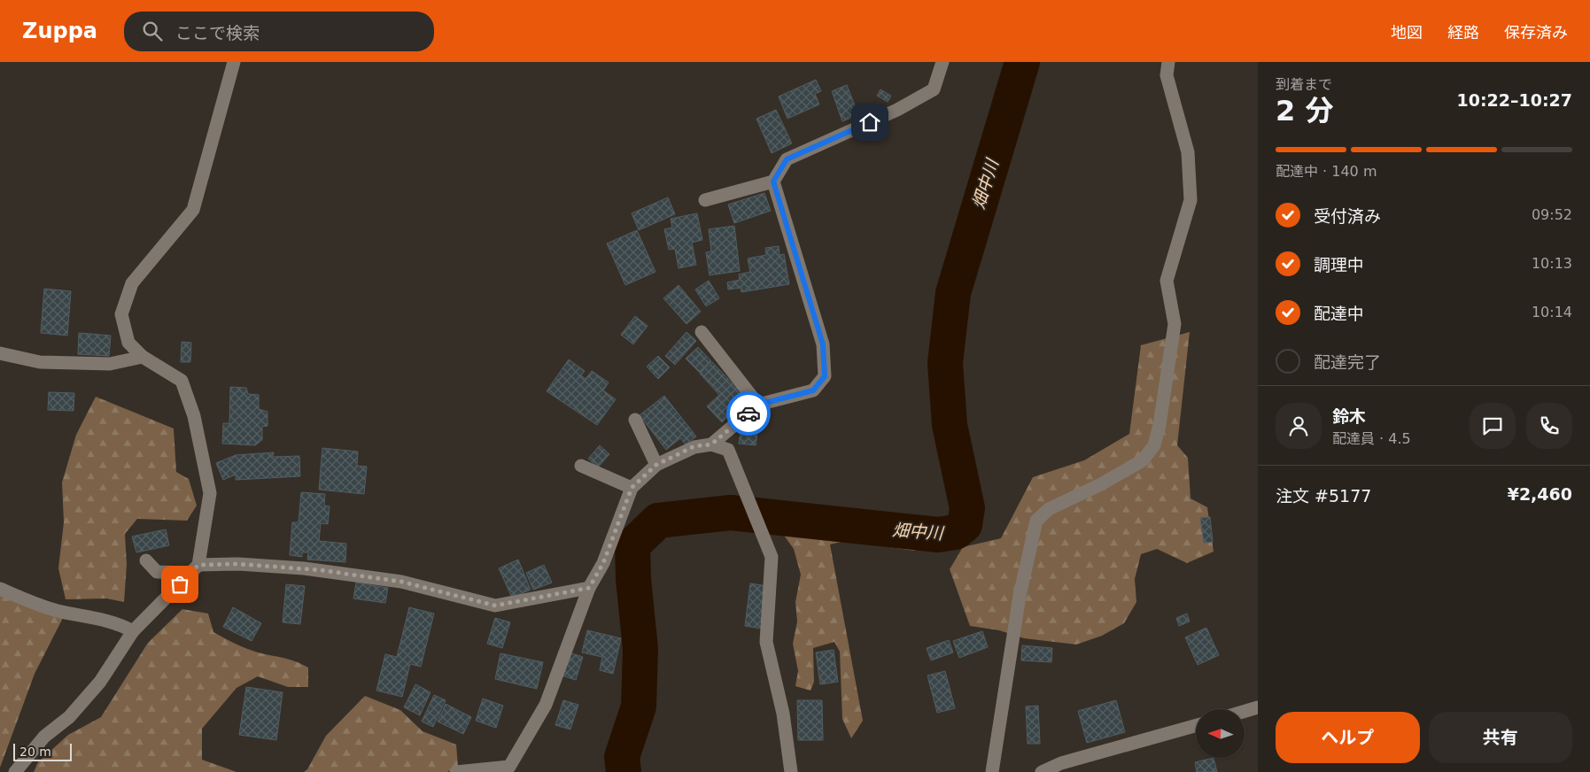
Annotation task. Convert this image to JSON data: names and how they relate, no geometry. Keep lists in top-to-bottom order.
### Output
{
  "water": ["畑中川"],
  "scale_bar": "20 m",
  "north": "left",
  "page": {
    "header": "Zuppa",
    "search": "ここで検索",
    "nav": ["地図", "経路", "保存済み"],
    "heading": ["2 分", "到着まで", "10:22–10:27"],
    "panel": [
      "鈴木",
      "配達員 · 4.5",
      "注文 #5177",
      "¥2,460"
    ],
    "bar": "配達中 · 140 m",
    "list": [
      ["受付済み", "09:52"],
      ["調理中", "10:13"],
      ["配達中", "10:14"],
      "配達完了"
    ],
    "buttons": ["ヘルプ", "共有"],
    "scale": "20 m"
  }
}
